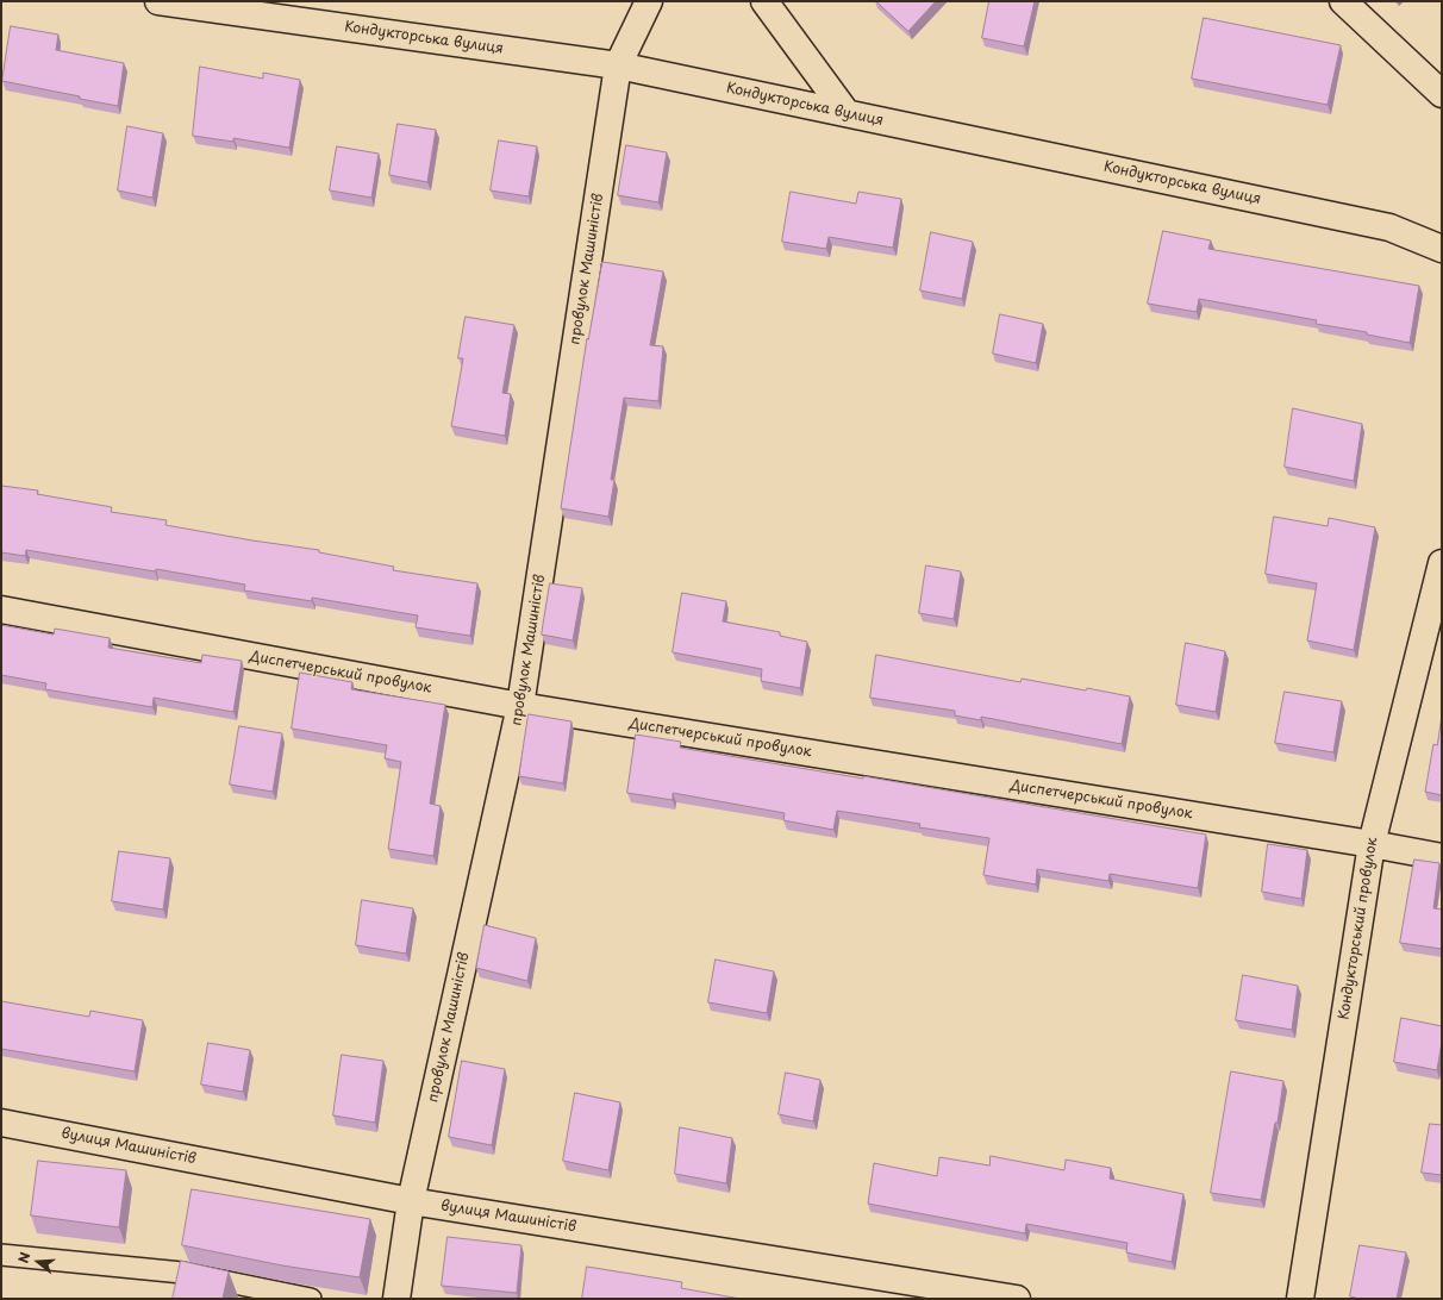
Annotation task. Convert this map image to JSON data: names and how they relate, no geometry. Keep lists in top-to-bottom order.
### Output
{
  "streets": {
    "street": [
      "Кондукторська вулиця",
      "провулок Машиністів",
      "Диспетчерський провулок",
      "Кондукторський провулок",
      "вулиця Машиністів"
    ]
  },
  "crossings": [
    ["Кондукторська вулиця", "провулок Машиністів"],
    ["провулок Машиністів", "Диспетчерський провулок"],
    ["провулок Машиністів", "вулиця Машиністів"],
    ["Диспетчерський провулок", "Кондукторський провулок"]
  ],
  "north": "left"
}
